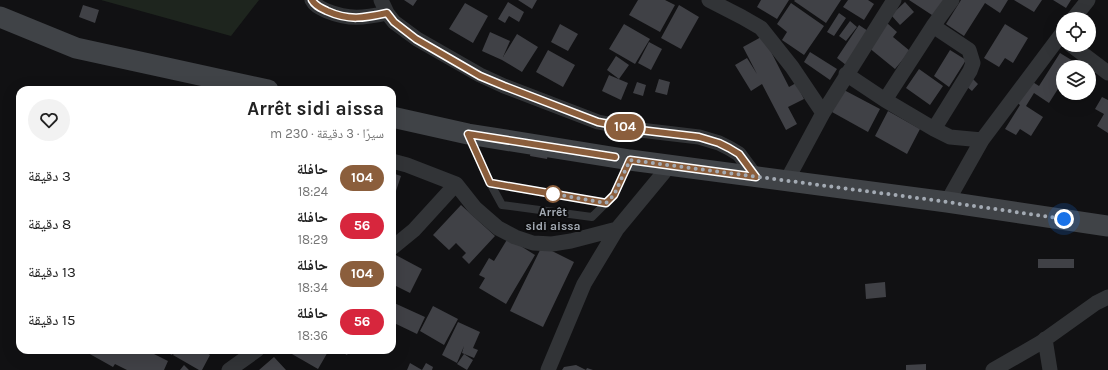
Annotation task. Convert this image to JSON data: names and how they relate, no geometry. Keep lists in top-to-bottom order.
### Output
{
  "places": ["Arrêt sidi aissa"],
  "lines": ["bus line 104"],
  "page": {
    "on_map": "104",
    "heading": ["Arrêt sidi aissa", "سيرًا · 3 دقيقة · 230 m"],
    "list": [
      {
        "mark": "104",
        "name": "حافلة",
        "note": "18:24",
        "value": "3 دقيقة"
      },
      {
        "mark": "56",
        "name": "حافلة",
        "note": "18:29",
        "value": "8 دقيقة"
      },
      {
        "mark": "104",
        "name": "حافلة",
        "note": "18:34",
        "value": "13 دقيقة"
      },
      {
        "mark": "56",
        "name": "حافلة",
        "note": "18:36",
        "value": "15 دقيقة"
      }
    ]
  }
}
